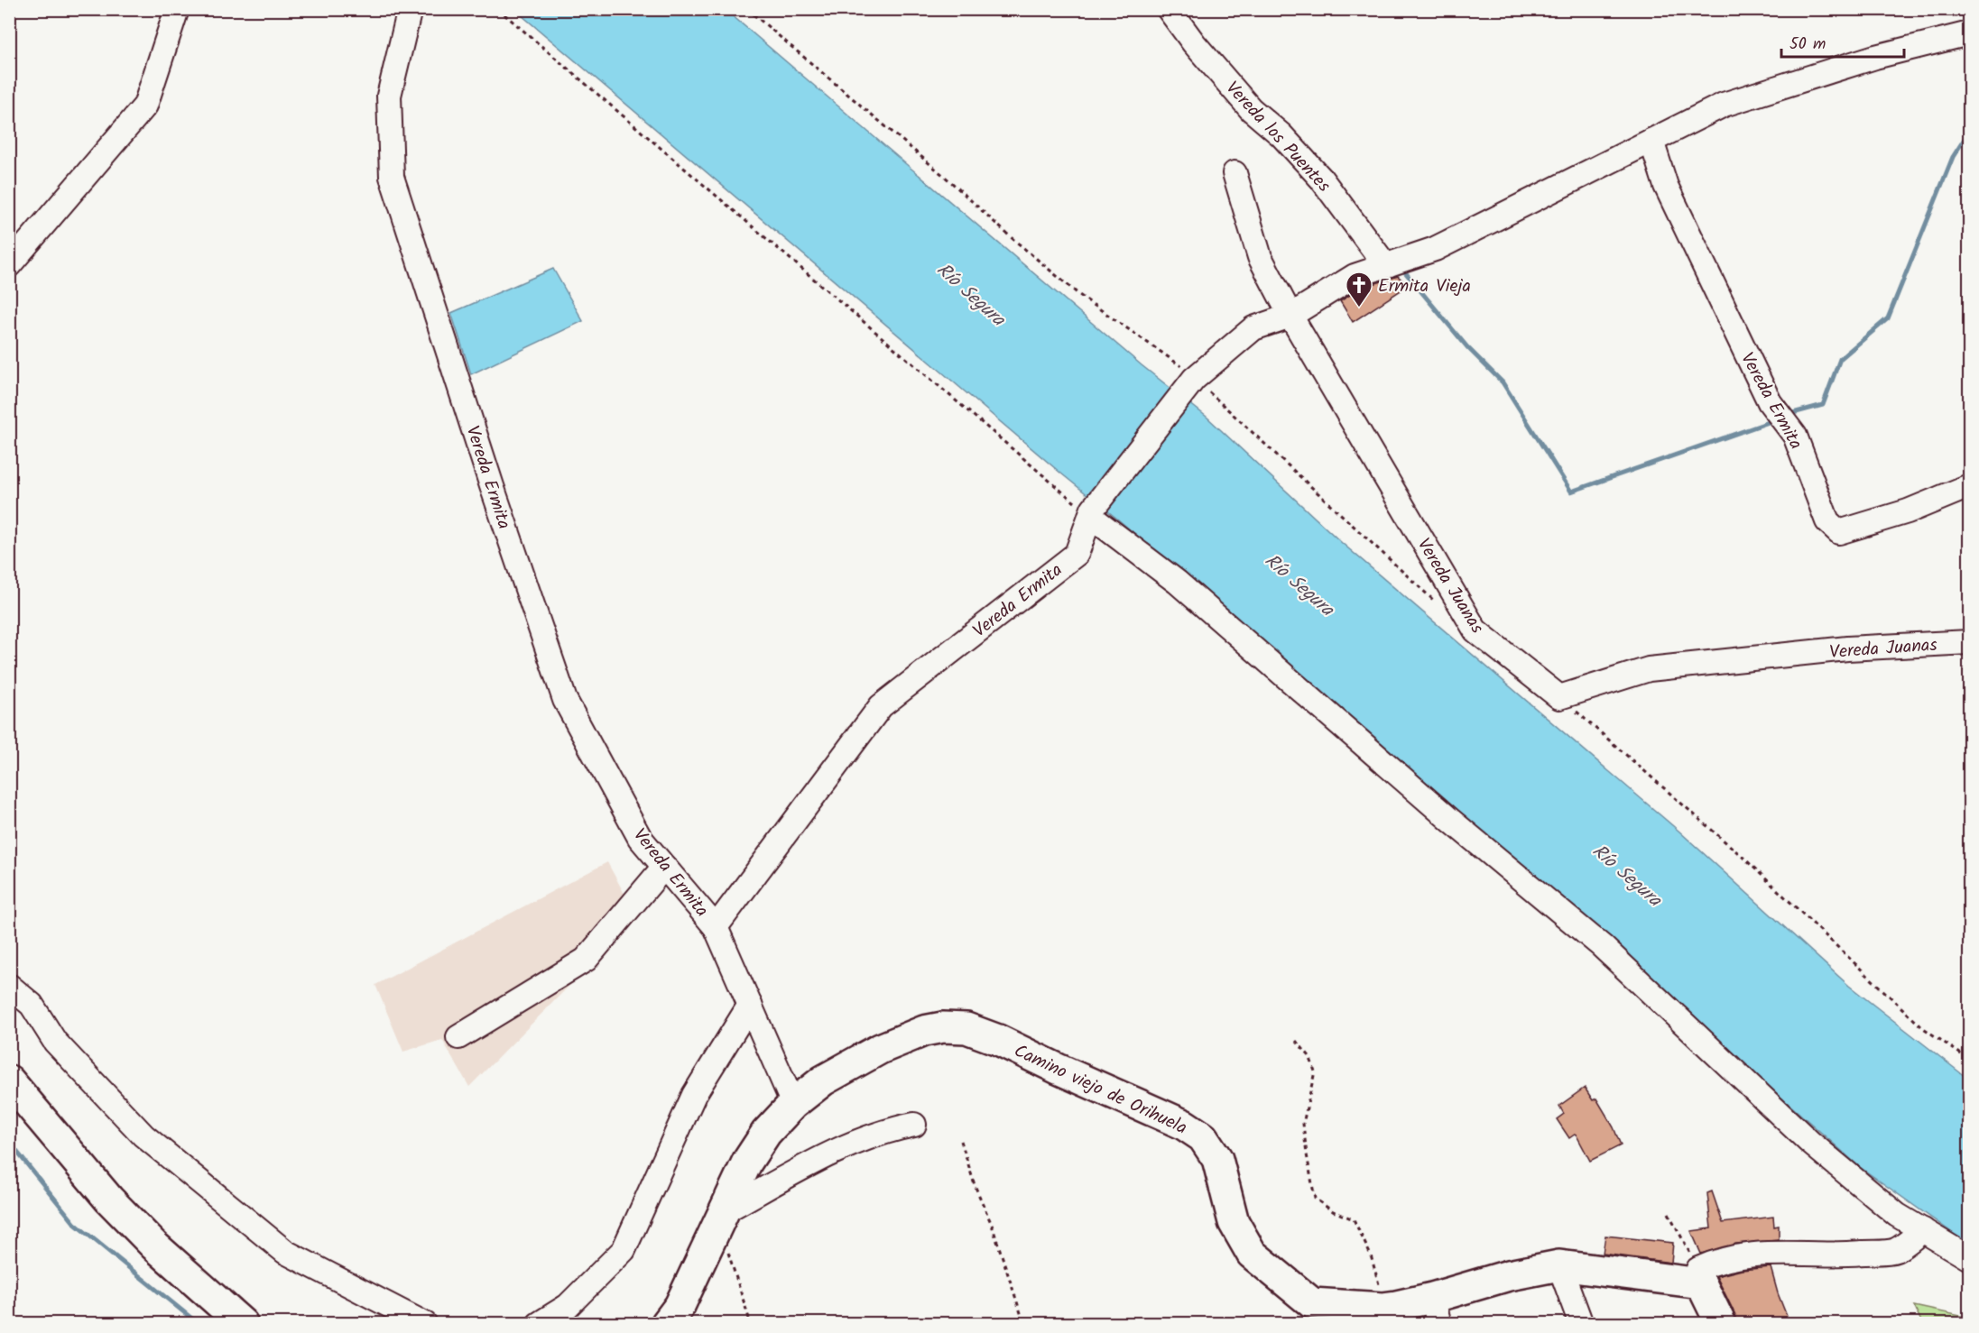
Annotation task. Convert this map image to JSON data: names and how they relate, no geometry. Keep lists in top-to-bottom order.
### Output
{
  "streets": {
    "main road": ["Camino viejo de Orihuela"],
    "street": ["Vereda los Puentes", "Vereda Ermita", "Vereda Juanas"]
  },
  "crossings": [
    ["Vereda los Puentes", "Vereda Ermita"],
    ["Vereda Ermita", "Vereda Juanas"]
  ],
  "water": ["Río Segura"],
  "places": {
    "church": ["Ermita Vieja"]
  },
  "scale_bar": "50 m"
}
